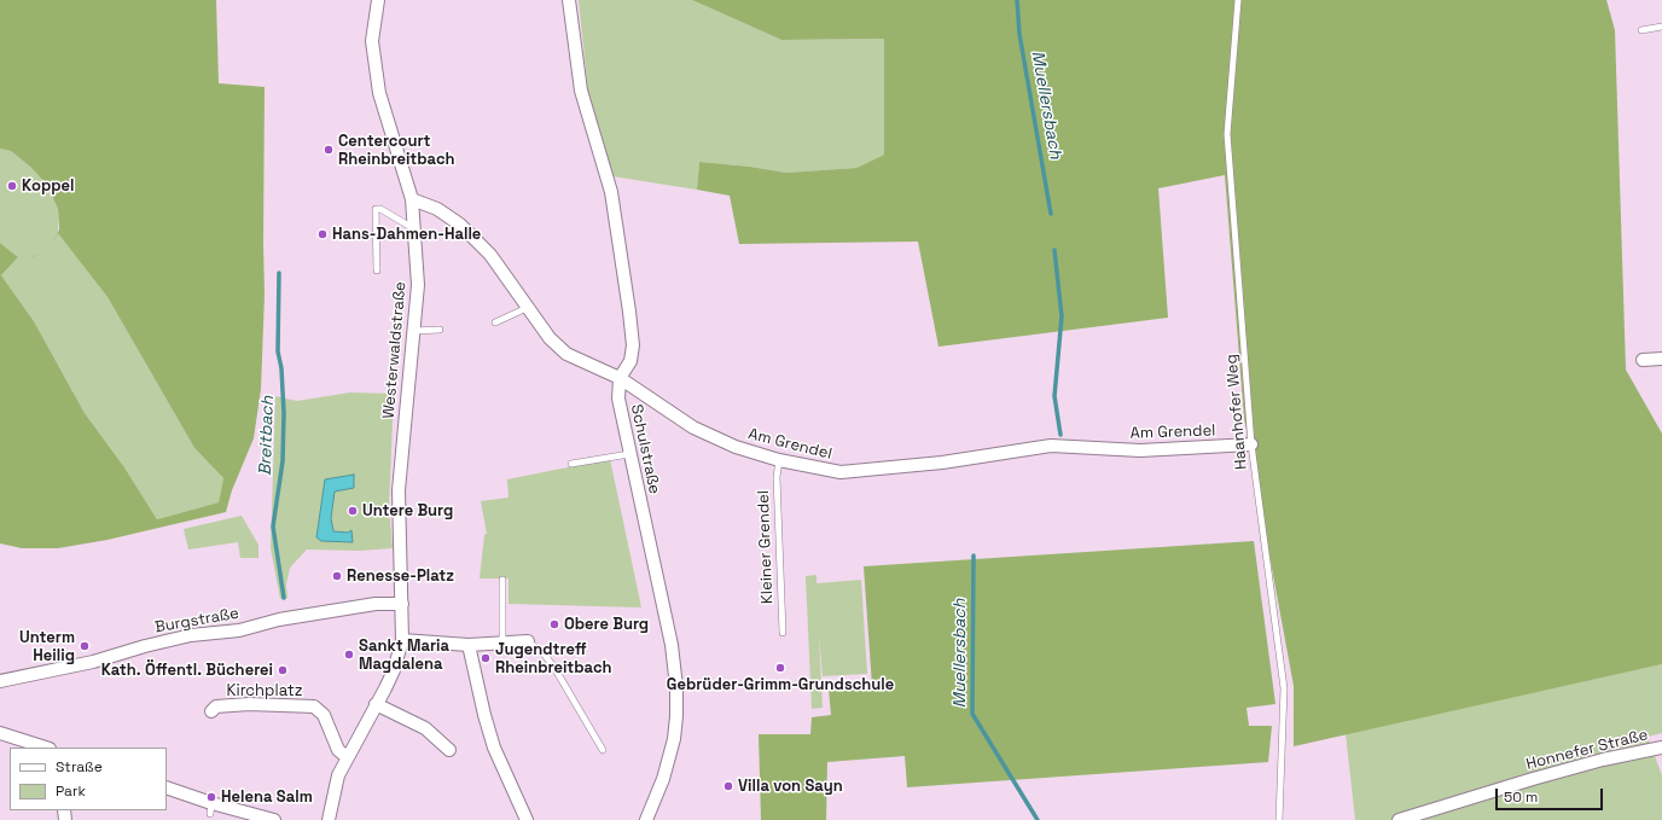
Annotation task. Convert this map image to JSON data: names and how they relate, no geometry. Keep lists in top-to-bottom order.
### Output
{
  "streets": {
    "street": [
      "Westerwaldstraße",
      "Am Grendel",
      "Schulstraße",
      "Burgstraße",
      "Kirchplatz",
      "Honnefer Straße"
    ],
    "lane": ["Haanhofer Weg", "Kleiner Grendel"]
  },
  "crossings": [
    ["Westerwaldstraße", "Am Grendel"],
    ["Westerwaldstraße", "Burgstraße"],
    ["Haanhofer Weg", "Am Grendel"],
    ["Am Grendel", "Schulstraße"],
    ["Am Grendel", "Kleiner Grendel"]
  ],
  "water": ["Muellersbach", "Breitbach"],
  "places": [
    "Centercourt Rheinbreitbach",
    "Koppel",
    "Hans-Dahmen-Halle",
    "Untere Burg",
    "Renesse-Platz",
    "Obere Burg",
    "Unterm Heilig",
    "Sankt Maria Magdalena",
    "Jugendtreff Rheinbreitbach",
    "Gebrüder-Grimm-Grundschule",
    "Kath. Öffentl. Bücherei",
    "Villa von Sayn",
    "Helena Salm"
  ],
  "legend": ["Straße", "Park"],
  "scale_bar": "50 m"
}
